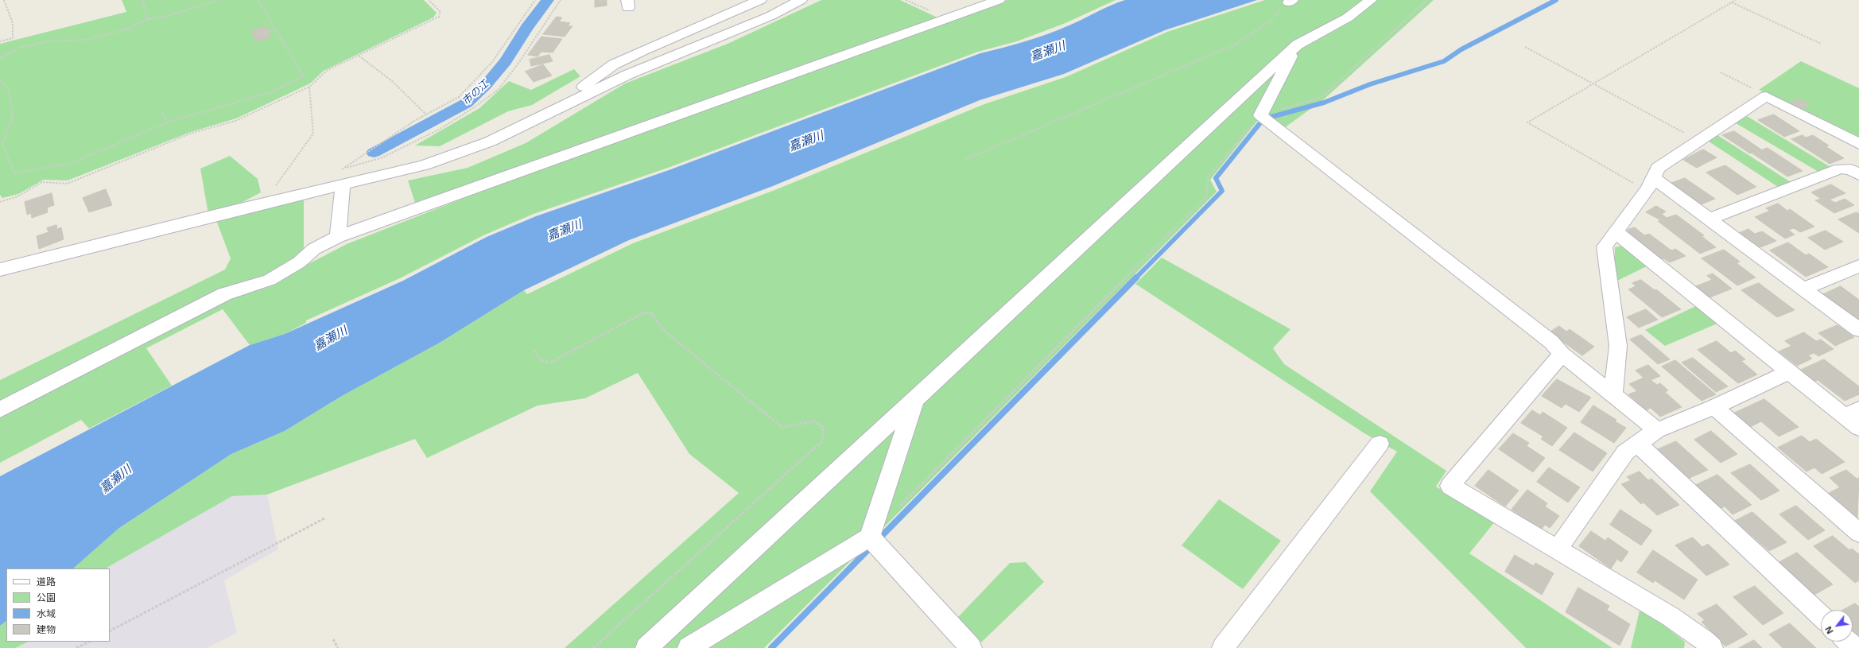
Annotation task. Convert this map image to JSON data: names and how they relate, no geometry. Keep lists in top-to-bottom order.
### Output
{
  "water": ["嘉瀬川", "市の江"],
  "legend": [
    "道路",
    "公園",
    "水域",
    "建物"
  ],
  "north": "bottom left"
}
